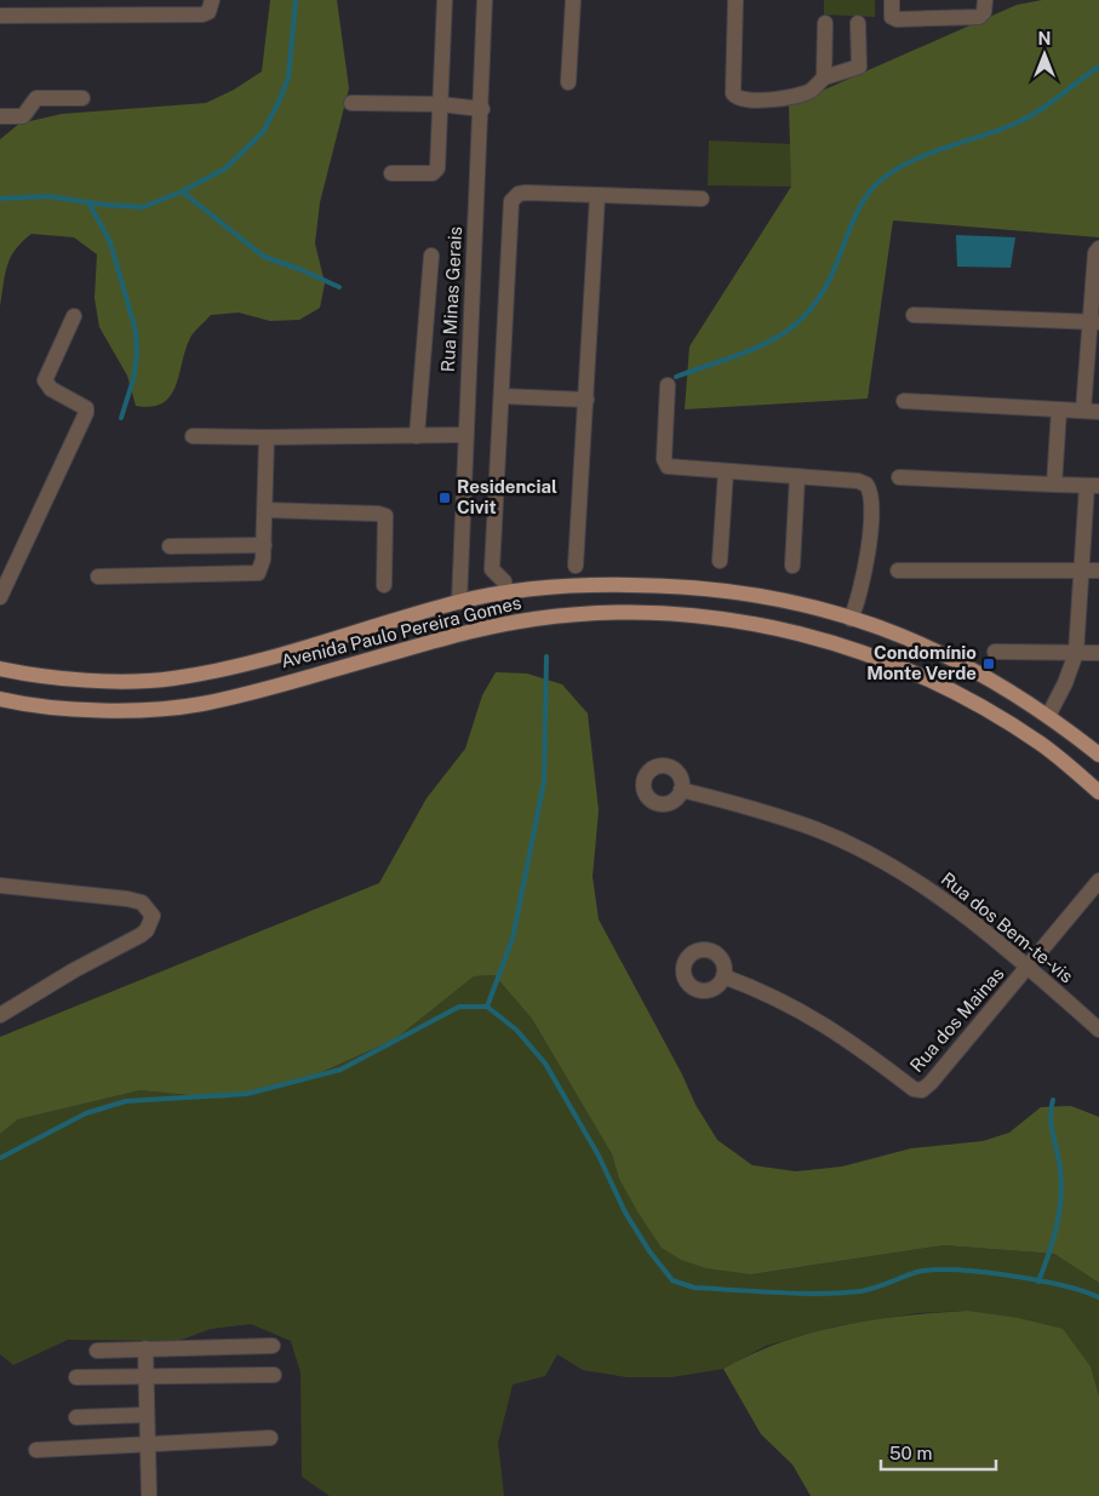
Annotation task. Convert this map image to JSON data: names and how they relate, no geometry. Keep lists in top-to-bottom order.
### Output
{
  "streets": {
    "main road": ["Avenida Paulo Pereira Gomes"],
    "street": ["Rua Minas Gerais", "Rua dos Bem-te-vis", "Rua dos Mainas"]
  },
  "crossings": [
    ["Rua Minas Gerais", "Avenida Paulo Pereira Gomes"],
    ["Rua dos Bem-te-vis", "Rua dos Mainas"]
  ],
  "places": {
    "transit": ["Residencial Civit", "Condomínio Monte Verde"]
  },
  "scale_bar": "50 m",
  "north": "top"
}
